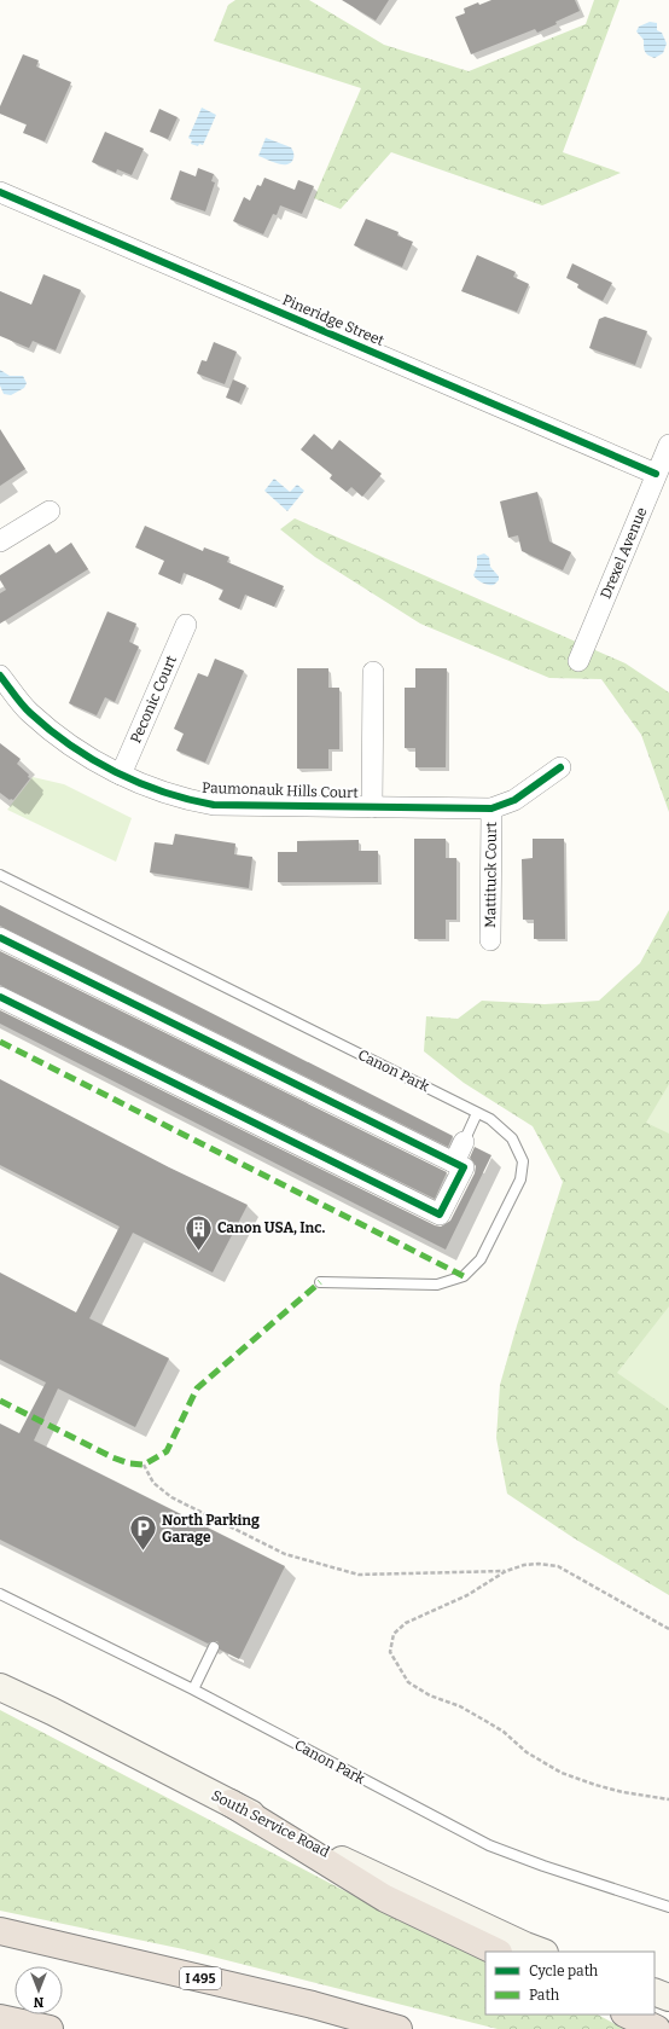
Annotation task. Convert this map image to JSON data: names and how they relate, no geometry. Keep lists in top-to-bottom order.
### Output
{
  "streets": {
    "highway": ["I 495"],
    "main road": ["South Service Road"],
    "street": [
      "Pineridge Street",
      "Drexel Avenue",
      "Peconic Court",
      "Paumonauk Hills Court",
      "Mattituck Court"
    ],
    "lane": ["Canon Park"]
  },
  "crossings": [
    ["Pineridge Street", "Drexel Avenue"],
    ["Peconic Court", "Paumonauk Hills Court"],
    ["Paumonauk Hills Court", "Mattituck Court"]
  ],
  "places": {
    "building": ["Canon USA, Inc."],
    "parking": ["North Parking Garage"]
  },
  "legend": ["Cycle path", "Path"],
  "north": "bottom"
}
